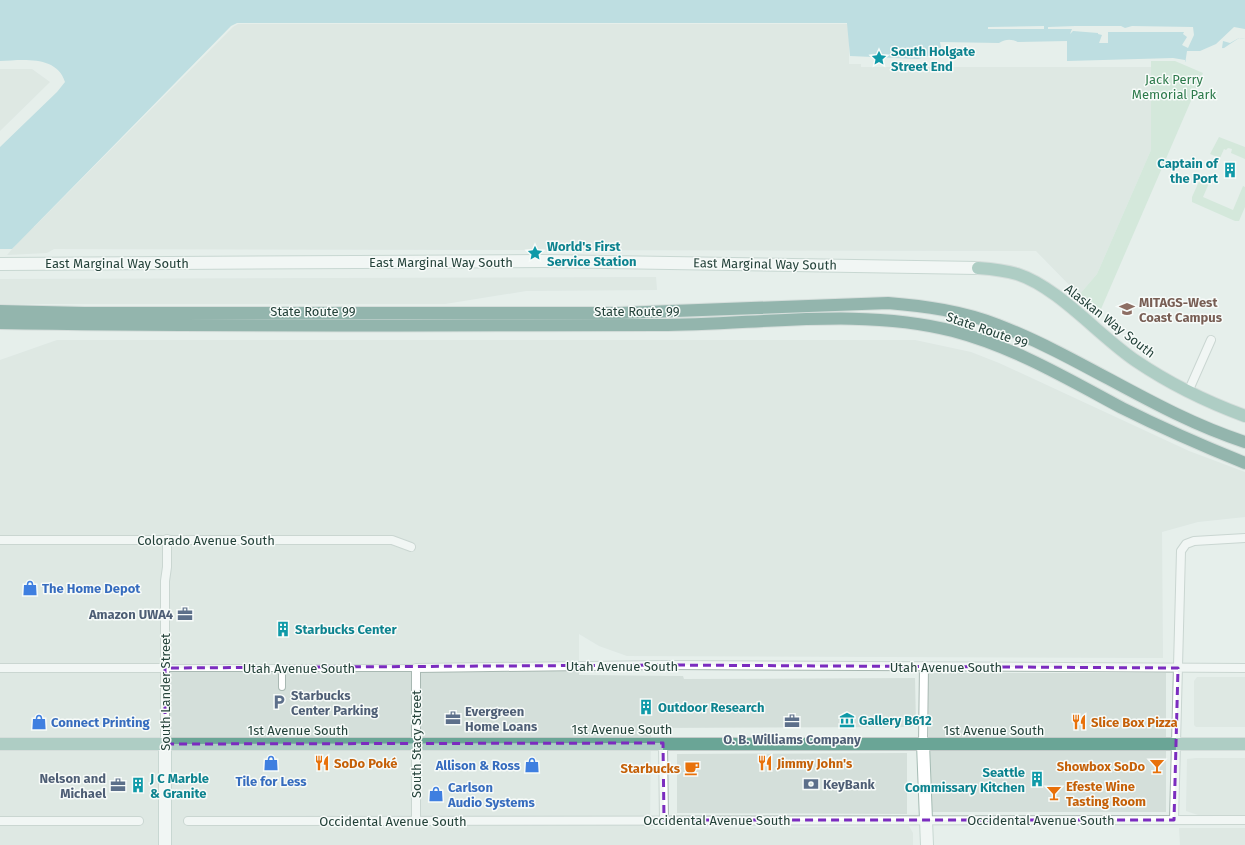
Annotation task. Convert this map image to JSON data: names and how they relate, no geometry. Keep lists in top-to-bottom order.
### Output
{
  "streets": {
    "highway": ["State Route 99"],
    "main road": [
      "East Marginal Way South",
      "Alaskan Way South",
      "South Lander Street",
      "1st Avenue South"
    ],
    "street": [
      "Colorado Avenue South",
      "Utah Avenue South",
      "South Stacy Street",
      "Occidental Avenue South"
    ]
  },
  "crossings": [
    ["East Marginal Way South", "Alaskan Way South"],
    ["Colorado Avenue South", "South Lander Street"],
    ["Utah Avenue South", "South Lander Street"],
    ["Utah Avenue South", "South Stacy Street"],
    ["South Lander Street", "1st Avenue South"],
    ["1st Avenue South", "South Stacy Street"],
    ["South Stacy Street", "Occidental Avenue South"]
  ],
  "parks": ["Jack Perry Memorial Park"],
  "places": {
    "place": ["South Holgate Street End", "World's First Service Station"],
    "building": [
      "Captain of the Port",
      "Starbucks Center",
      "Outdoor Research",
      "Seattle Commissary Kitchen",
      "J C Marble & Granite"
    ],
    "school or university": ["MITAGS-West Coast Campus"],
    "shop": [
      "The Home Depot",
      "Connect Printing",
      "Tile for Less",
      "Allison & Ross",
      "Carlson Audio Systems"
    ],
    "office": [
      "Amazon UWA4",
      "Evergreen Home Loans",
      "O. B. Williams Company",
      "Nelson and Michael"
    ],
    "parking": ["Starbucks Center Parking"],
    "museum": ["Gallery B612"],
    "restaurant": ["Slice Box Pizza", "SoDo Poké", "Jimmy John's"],
    "bar": ["Showbox SoDo", "Efeste Wine Tasting Room"],
    "cafe": ["Starbucks"],
    "bank": ["KeyBank"]
  }
}
